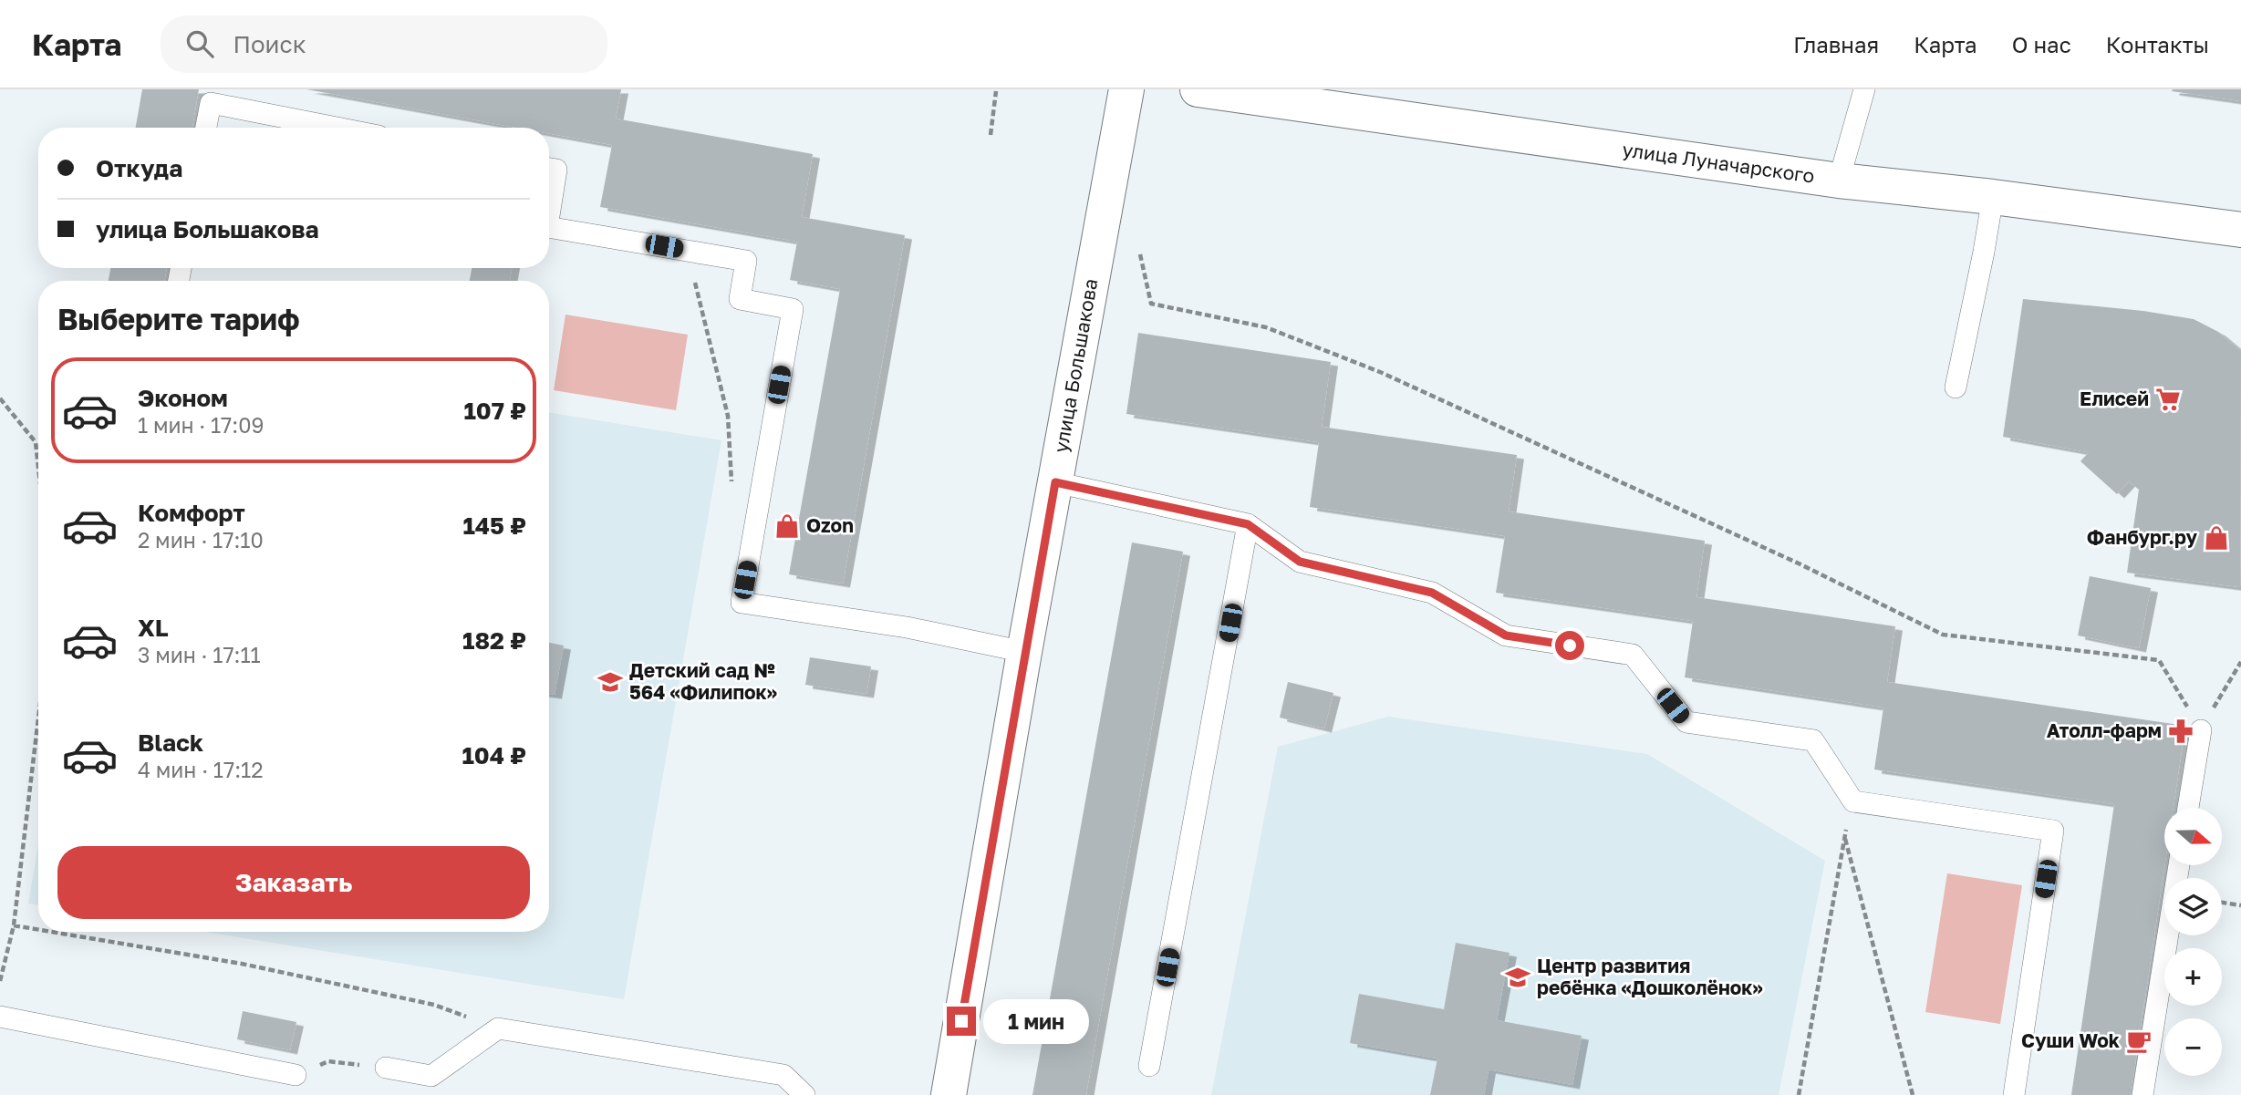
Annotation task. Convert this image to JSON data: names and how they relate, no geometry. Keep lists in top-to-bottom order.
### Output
{
  "streets": {
    "street": ["улица Луначарского", "улица Большакова"]
  },
  "places": {
    "supermarket": ["Елисей"],
    "shop": ["Ozon", "Фанбург.ру"],
    "school or university": ["Детский сад № 564 «Филипок»", "Центр развития ребёнка «Дошколёнок»"],
    "pharmacy": ["Атолл-фарм"],
    "cafe": ["Суши Wok"]
  },
  "north": "right",
  "page": {
    "header": "Карта",
    "search": "Поиск",
    "nav": [
      "Главная",
      "Карта",
      "О нас",
      "Контакты"
    ],
    "banner": ["Откуда", "улица Большакова"],
    "heading": "Выберите тариф",
    "list": [
      {
        "name": "Эконом",
        "note": "1 мин · 17:09",
        "value": "107 ₽"
      },
      {
        "name": "Комфорт",
        "note": "2 мин · 17:10",
        "value": "145 ₽"
      },
      {
        "name": "XL",
        "note": "3 мин · 17:11",
        "value": "182 ₽"
      },
      {
        "name": "Black",
        "note": "4 мин · 17:12",
        "value": "104 ₽"
      }
    ],
    "map_buttons": ["+", "−"],
    "buttons": "Заказать",
    "bubble": "1 мин"
  }
}
